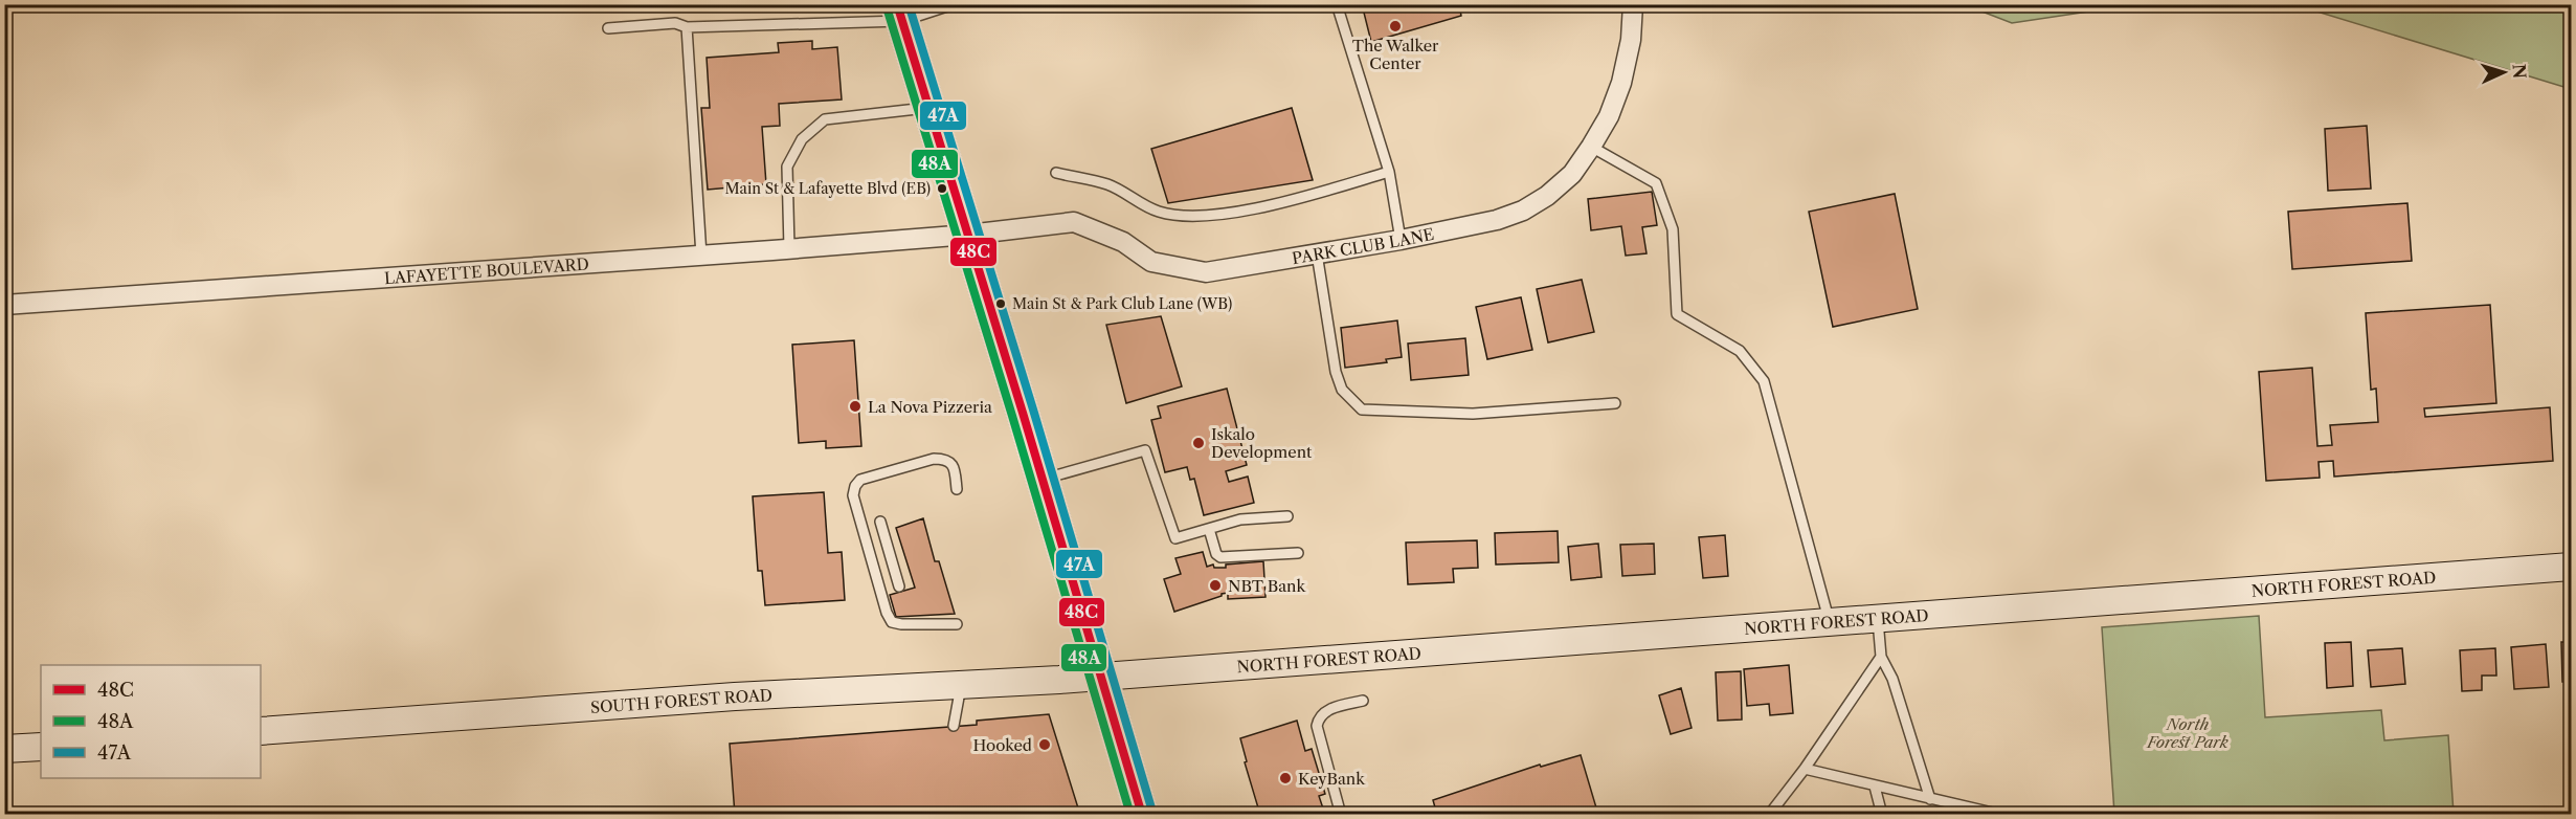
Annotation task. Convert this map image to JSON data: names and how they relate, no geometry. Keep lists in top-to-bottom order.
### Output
{
  "streets": {
    "street": [
      "PARK CLUB LANE",
      "LAFAYETTE BOULEVARD",
      "NORTH FOREST ROAD",
      "SOUTH FOREST ROAD"
    ]
  },
  "crossings": [
    ["PARK CLUB LANE", "LAFAYETTE BOULEVARD"],
    ["NORTH FOREST ROAD", "SOUTH FOREST ROAD"]
  ],
  "parks": ["North Forest Park"],
  "places": [
    "The Walker Center",
    "Main St & Lafayette Blvd (EB)",
    "Main St & Park Club Lane (WB)",
    "La Nova Pizzeria",
    "Iskalo Development",
    "NBT Bank",
    "Hooked",
    "KeyBank"
  ],
  "lines": ["transit line 48C", "transit line 47A", "transit line 48A"],
  "legend": ["48C", "48A", "47A"],
  "north": "right"
}
